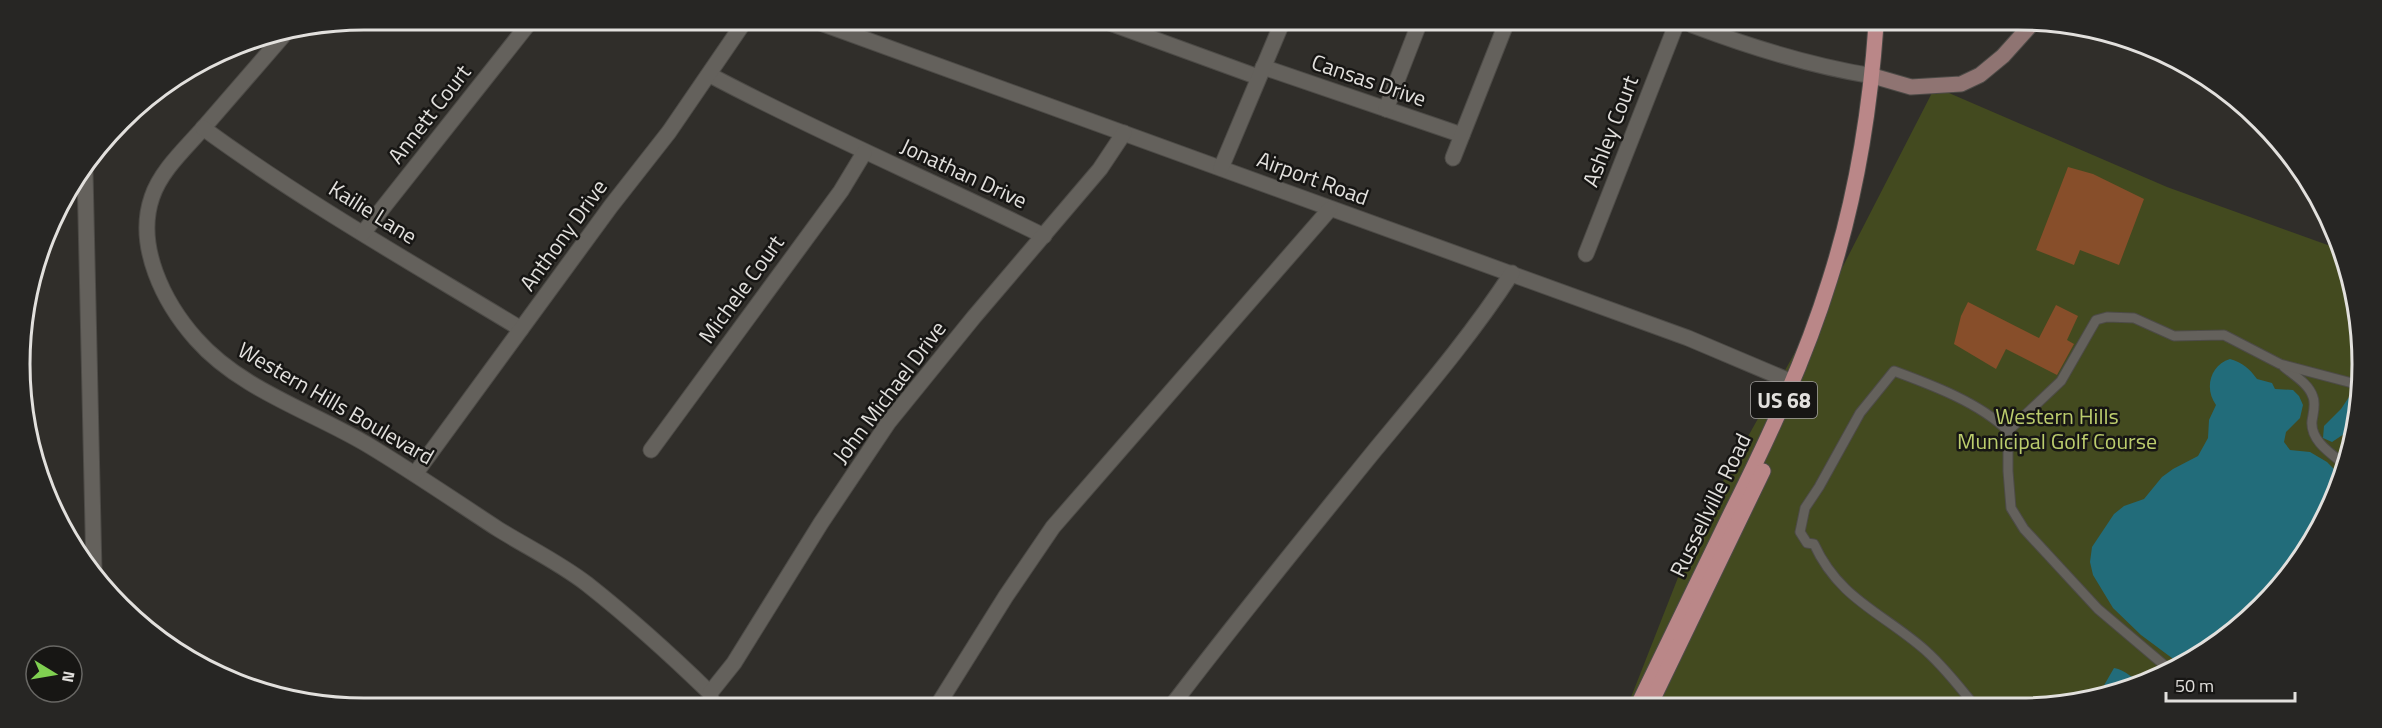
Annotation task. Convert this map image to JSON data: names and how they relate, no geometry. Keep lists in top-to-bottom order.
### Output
{
  "streets": {
    "main road": ["US 68", "Russellville Road"],
    "street": [
      "Cansas Drive",
      "Annett Court",
      "Ashley Court",
      "Jonathan Drive",
      "Airport Road",
      "Kailie Lane",
      "Anthony Drive",
      "Michele Court",
      "John Michael Drive",
      "Western Hills Boulevard"
    ]
  },
  "crossings": [
    ["Annett Court", "Kailie Lane"],
    ["Jonathan Drive", "Anthony Drive"],
    ["Jonathan Drive", "Michele Court"],
    ["Jonathan Drive", "John Michael Drive"],
    ["Airport Road", "John Michael Drive"],
    ["Airport Road", "Russellville Road"],
    ["Kailie Lane", "Anthony Drive"],
    ["Kailie Lane", "Western Hills Boulevard"],
    ["Anthony Drive", "Western Hills Boulevard"],
    ["John Michael Drive", "Western Hills Boulevard"],
    ["US 68", "Russellville Road"]
  ],
  "parks": ["Western Hills Municipal Golf Course"],
  "scale_bar": "50 m",
  "north": "right"
}
